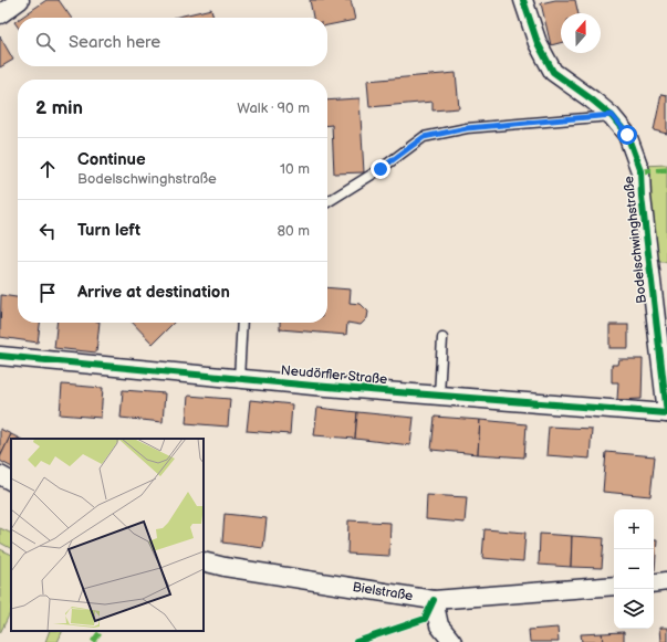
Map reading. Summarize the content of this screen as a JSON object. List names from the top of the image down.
{
  "streets": {
    "street": ["Bodelschwinghstraße", "Neudörfler Straße", "Bielstraße"]
  },
  "crossings": [
    ["Bodelschwinghstraße", "Neudörfler Straße"]
  ],
  "north": "top",
  "page": {
    "search": "Search here",
    "heading": ["2 min", "Walk · 90 m"],
    "list": [
      ["Continue", "Bodelschwinghstraße", "10 m"],
      ["Turn left", "80 m"],
      "Arrive at destination"
    ],
    "map_buttons": ["+", "−"]
  }
}
